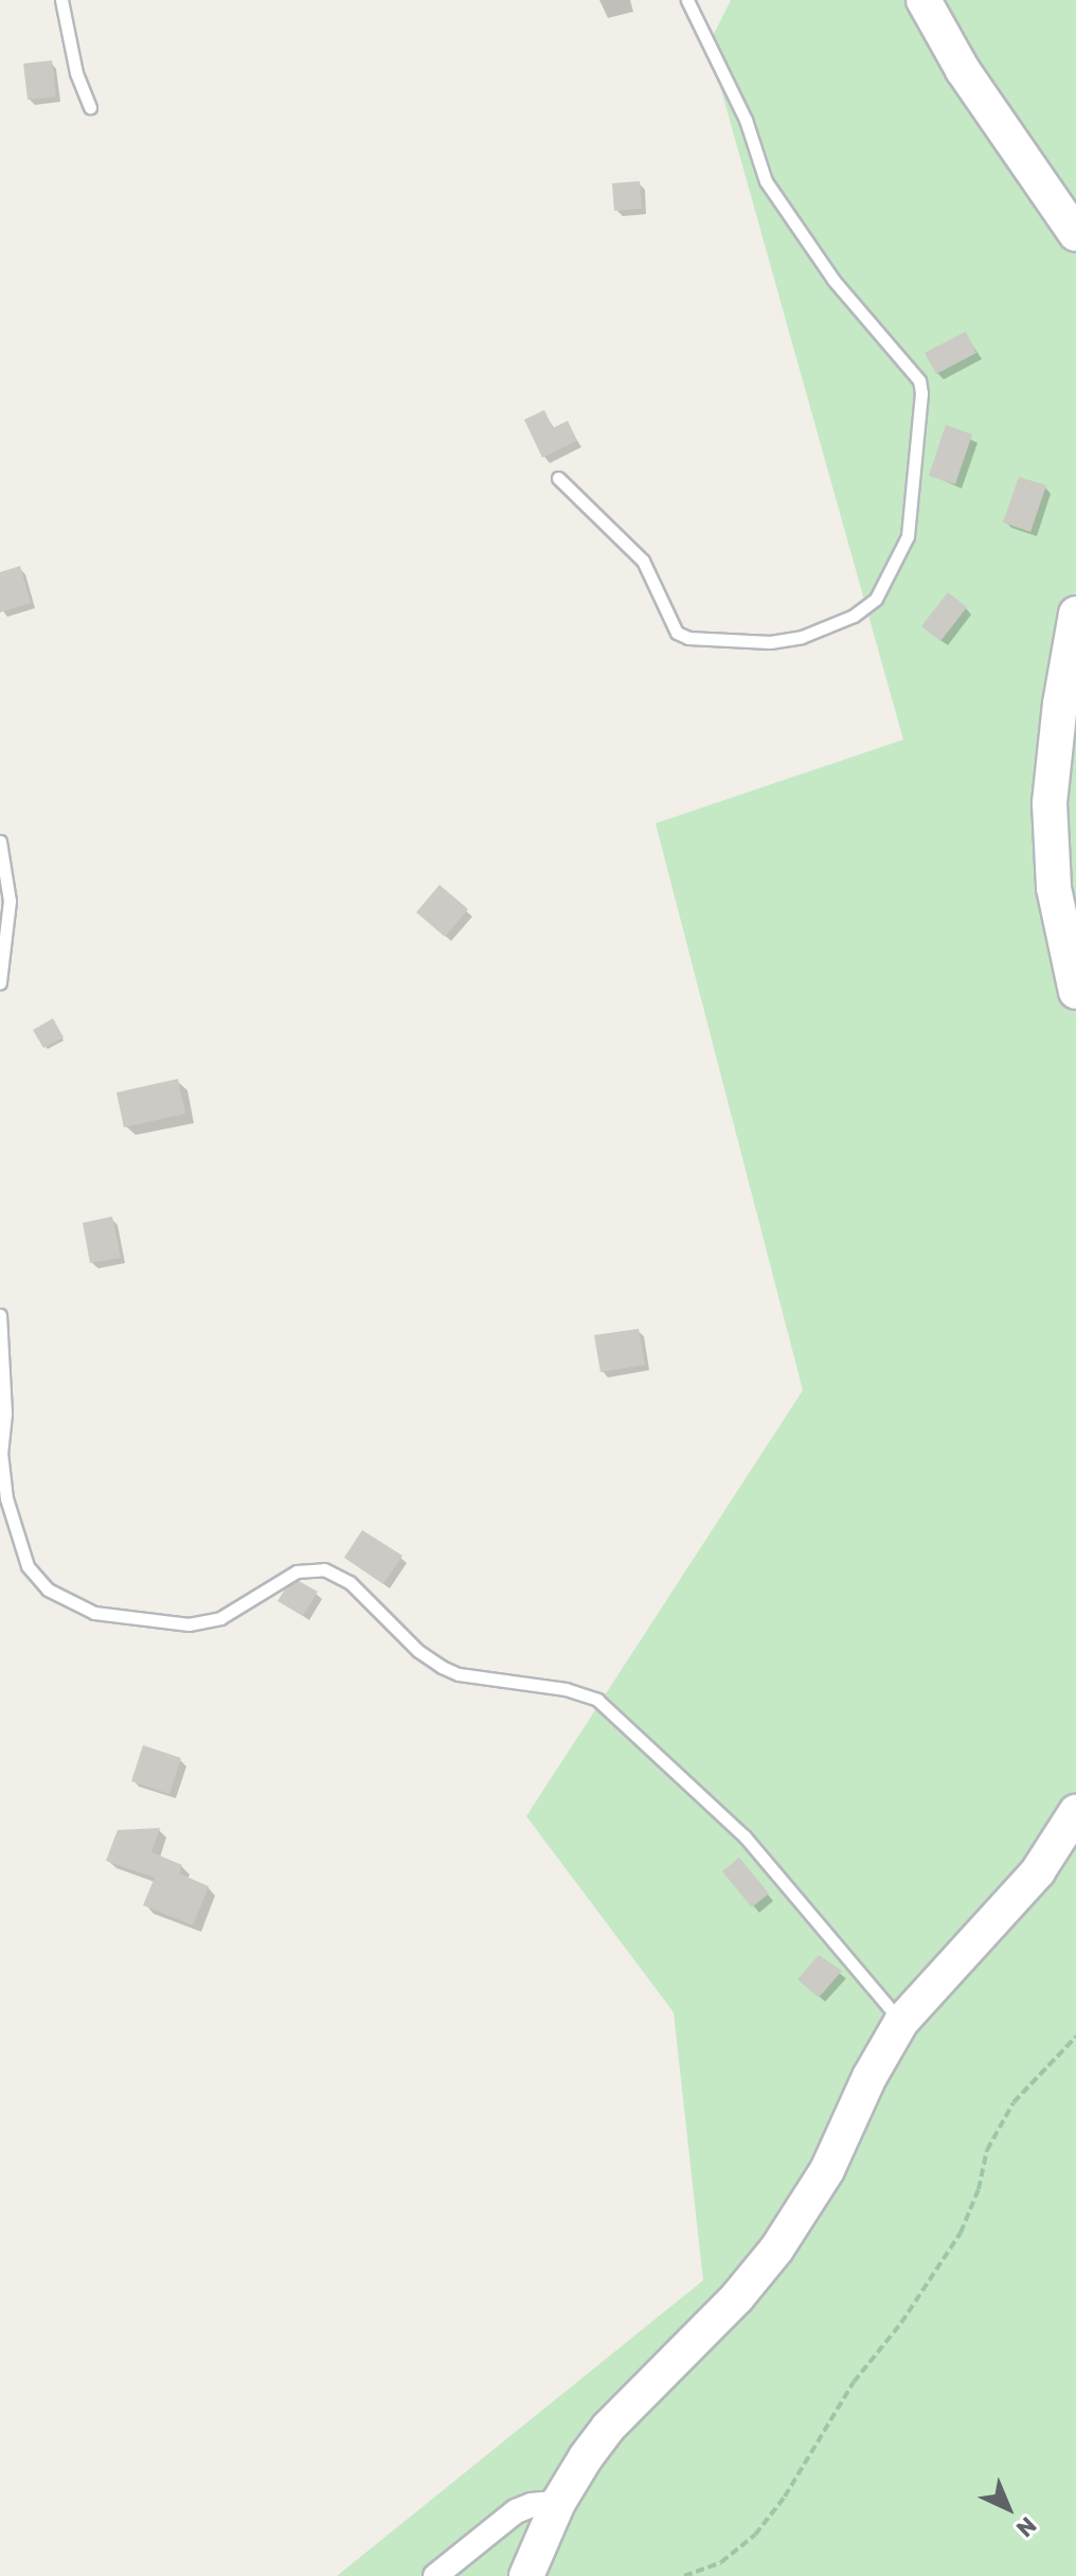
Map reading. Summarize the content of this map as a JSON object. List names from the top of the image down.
{
  "north": "bottom right"
}
